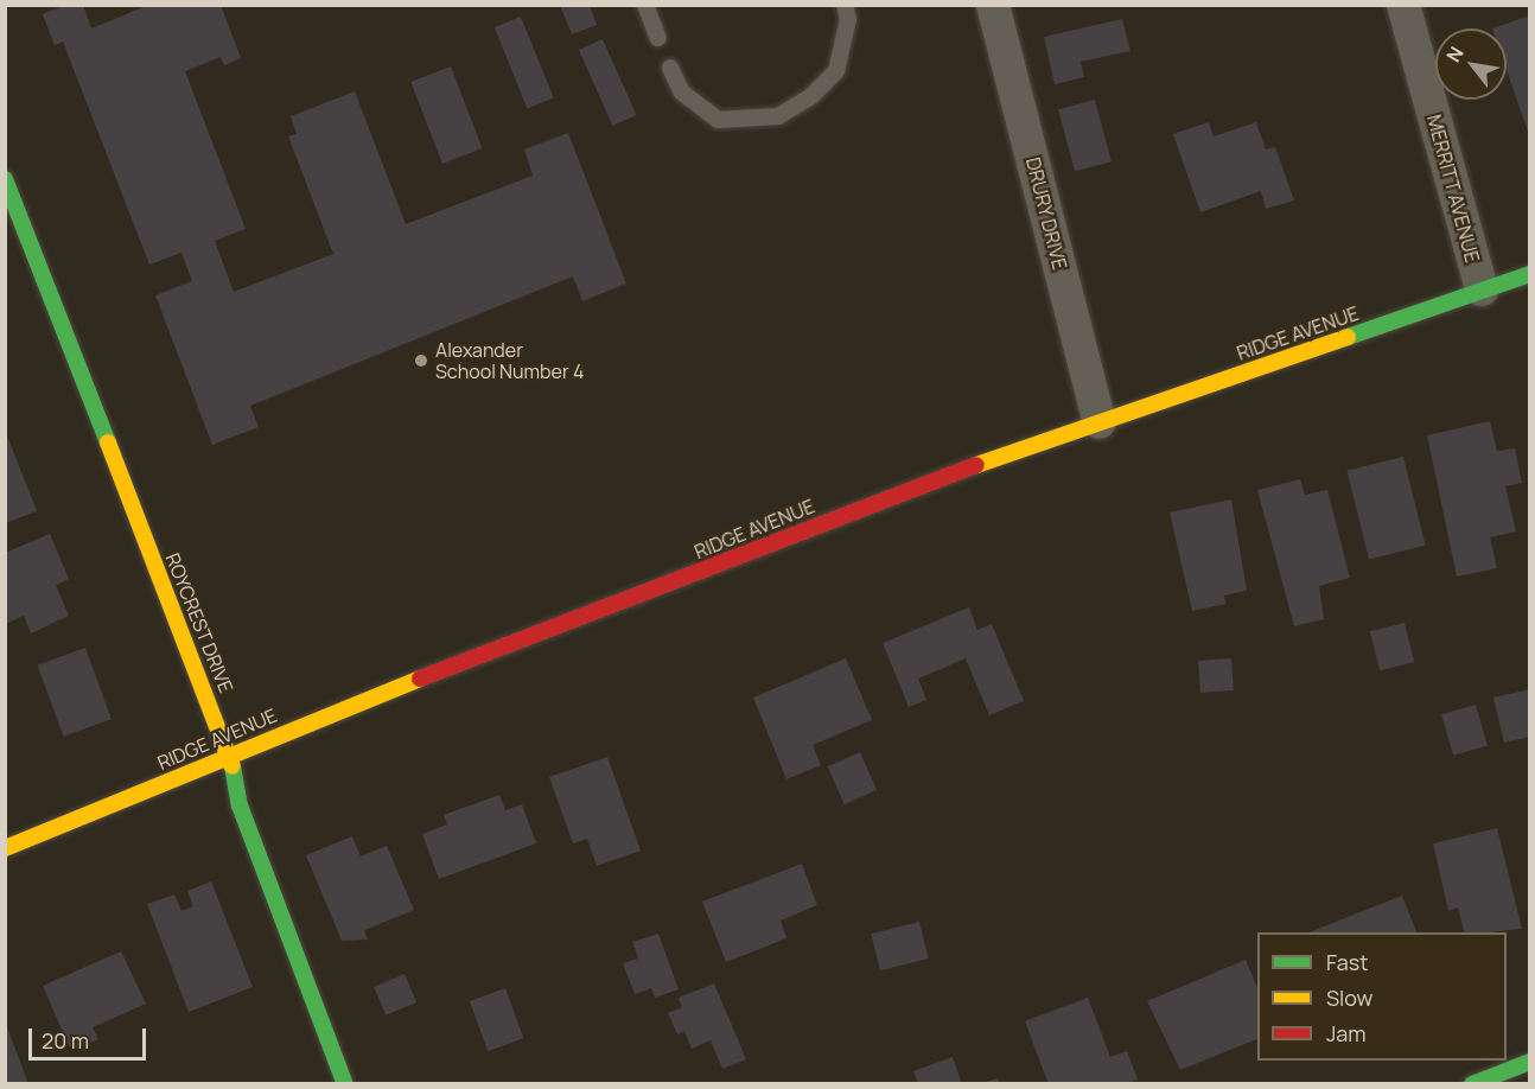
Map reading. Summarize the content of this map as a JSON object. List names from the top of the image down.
{
  "streets": {
    "street": [
      "MERRITT AVENUE",
      "DRURY DRIVE",
      "RIDGE AVENUE",
      "ROYCREST DRIVE"
    ]
  },
  "crossings": [
    ["MERRITT AVENUE", "RIDGE AVENUE"],
    ["DRURY DRIVE", "RIDGE AVENUE"],
    ["RIDGE AVENUE", "ROYCREST DRIVE"]
  ],
  "places": ["Alexander School Number 4"],
  "legend": ["Fast", "Slow", "Jam"],
  "scale_bar": "20 m",
  "north": "top left"
}
